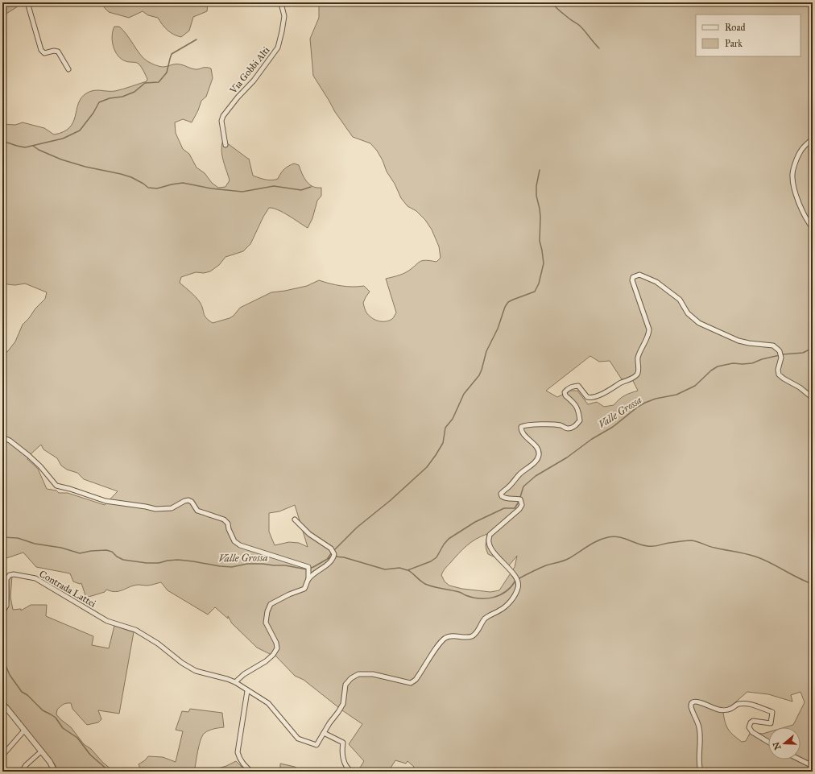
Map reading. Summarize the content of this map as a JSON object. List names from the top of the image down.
{
  "streets": {
    "street": ["Via Gobbi Alti", "Contrada Lattei"]
  },
  "water": ["Valle Grossa"],
  "legend": ["Road", "Park"],
  "north": "left"
}
